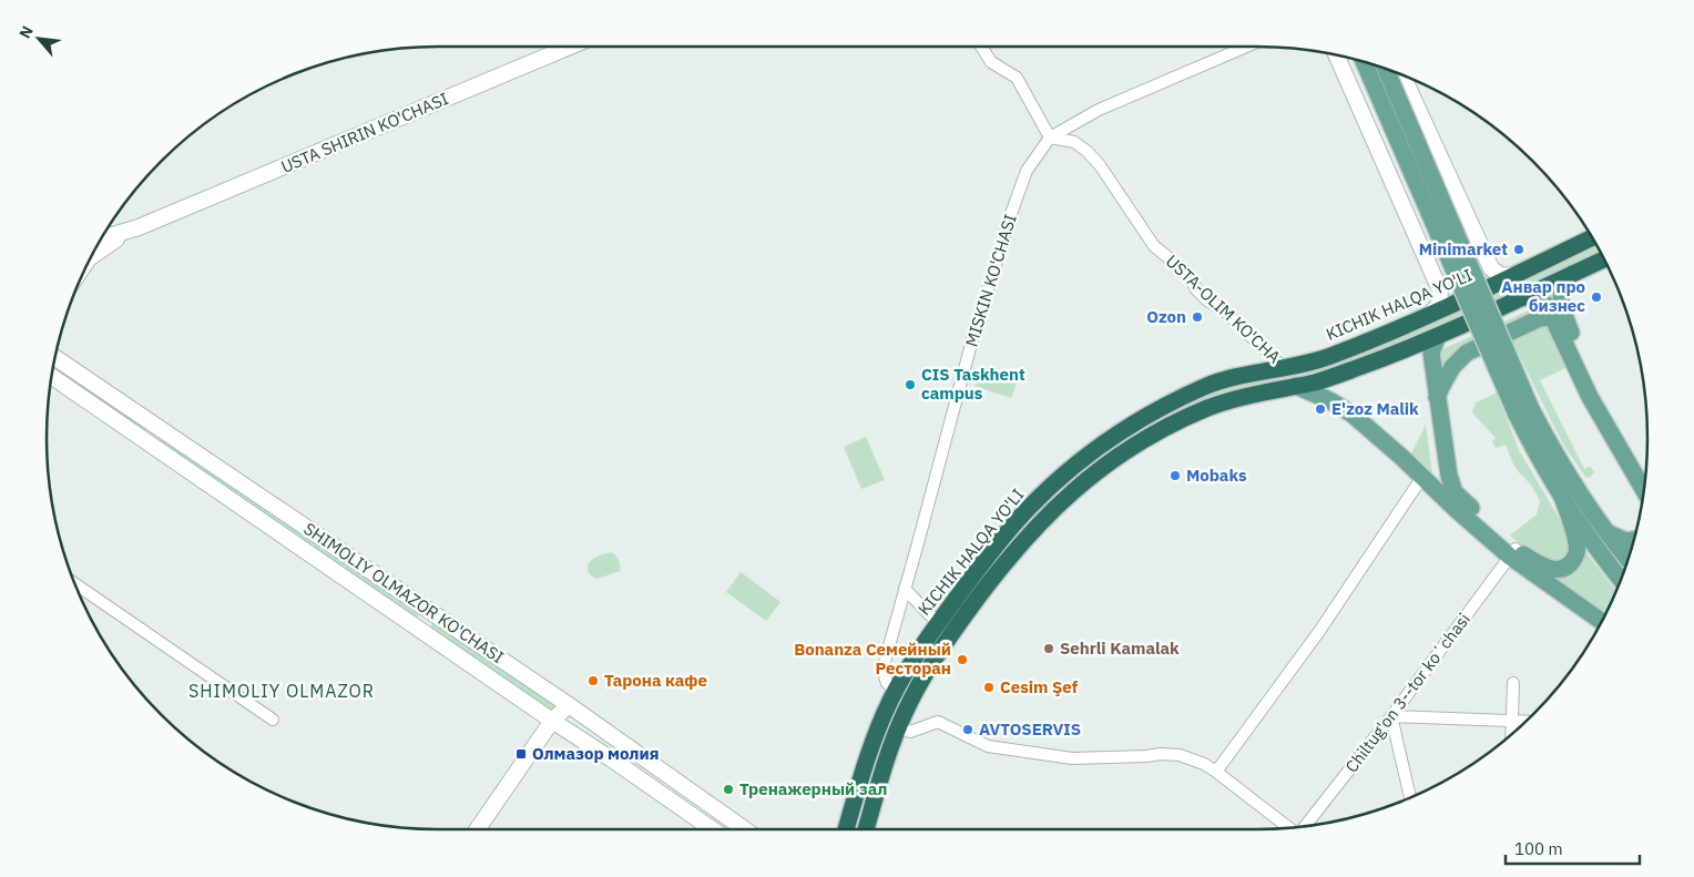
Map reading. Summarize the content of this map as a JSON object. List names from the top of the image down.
{
  "streets": {
    "highway": ["KICHIK HALQA YO'LI"],
    "main road": ["USTA SHIRIN KO'CHASI", "SHIMOLIY OLMAZOR KO'CHASI"],
    "street": ["MISKIN KO'CHASI", "USTA-OLIM KO'CHA", "Chiltug'on 3--tor koʻchasi"]
  },
  "crossings": [
    ["MISKIN KO'CHASI", "KICHIK HALQA YO'LI"],
    ["MISKIN KO'CHASI", "USTA-OLIM KO'CHA"],
    ["KICHIK HALQA YO'LI", "USTA-OLIM KO'CHA"]
  ],
  "districts": ["SHIMOLIY OLMAZOR"],
  "places": {
    "other": [
      "Minimarket",
      "Анвар про бизнес",
      "Ozon",
      "CIS Taskhent campus",
      "E'zoz Malik",
      "Mobaks",
      "Sehrli Kamalak",
      "Bonanza Семейный Ресторан",
      "Тарона кафе",
      "Cesim Şef",
      "AVTOSERVIS",
      "Тренажерный зал"
    ],
    "transit": ["Олмазор молия"]
  },
  "scale_bar": "100 m",
  "north": "top left"
}
